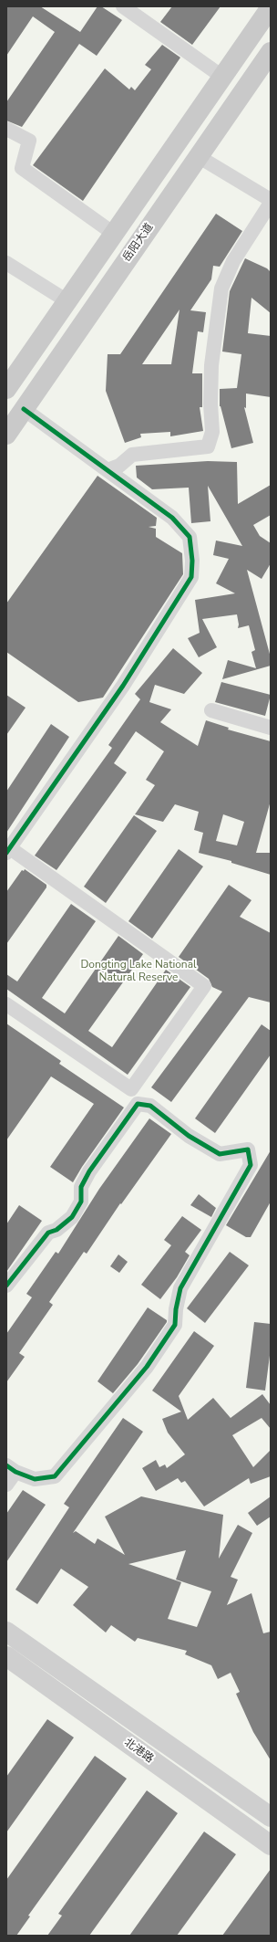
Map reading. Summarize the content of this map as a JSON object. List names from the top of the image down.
{
  "streets": {
    "main road": ["岳阳大道", "北港路"]
  },
  "parks": ["Dongting Lake National Natural Reserve"]
}
